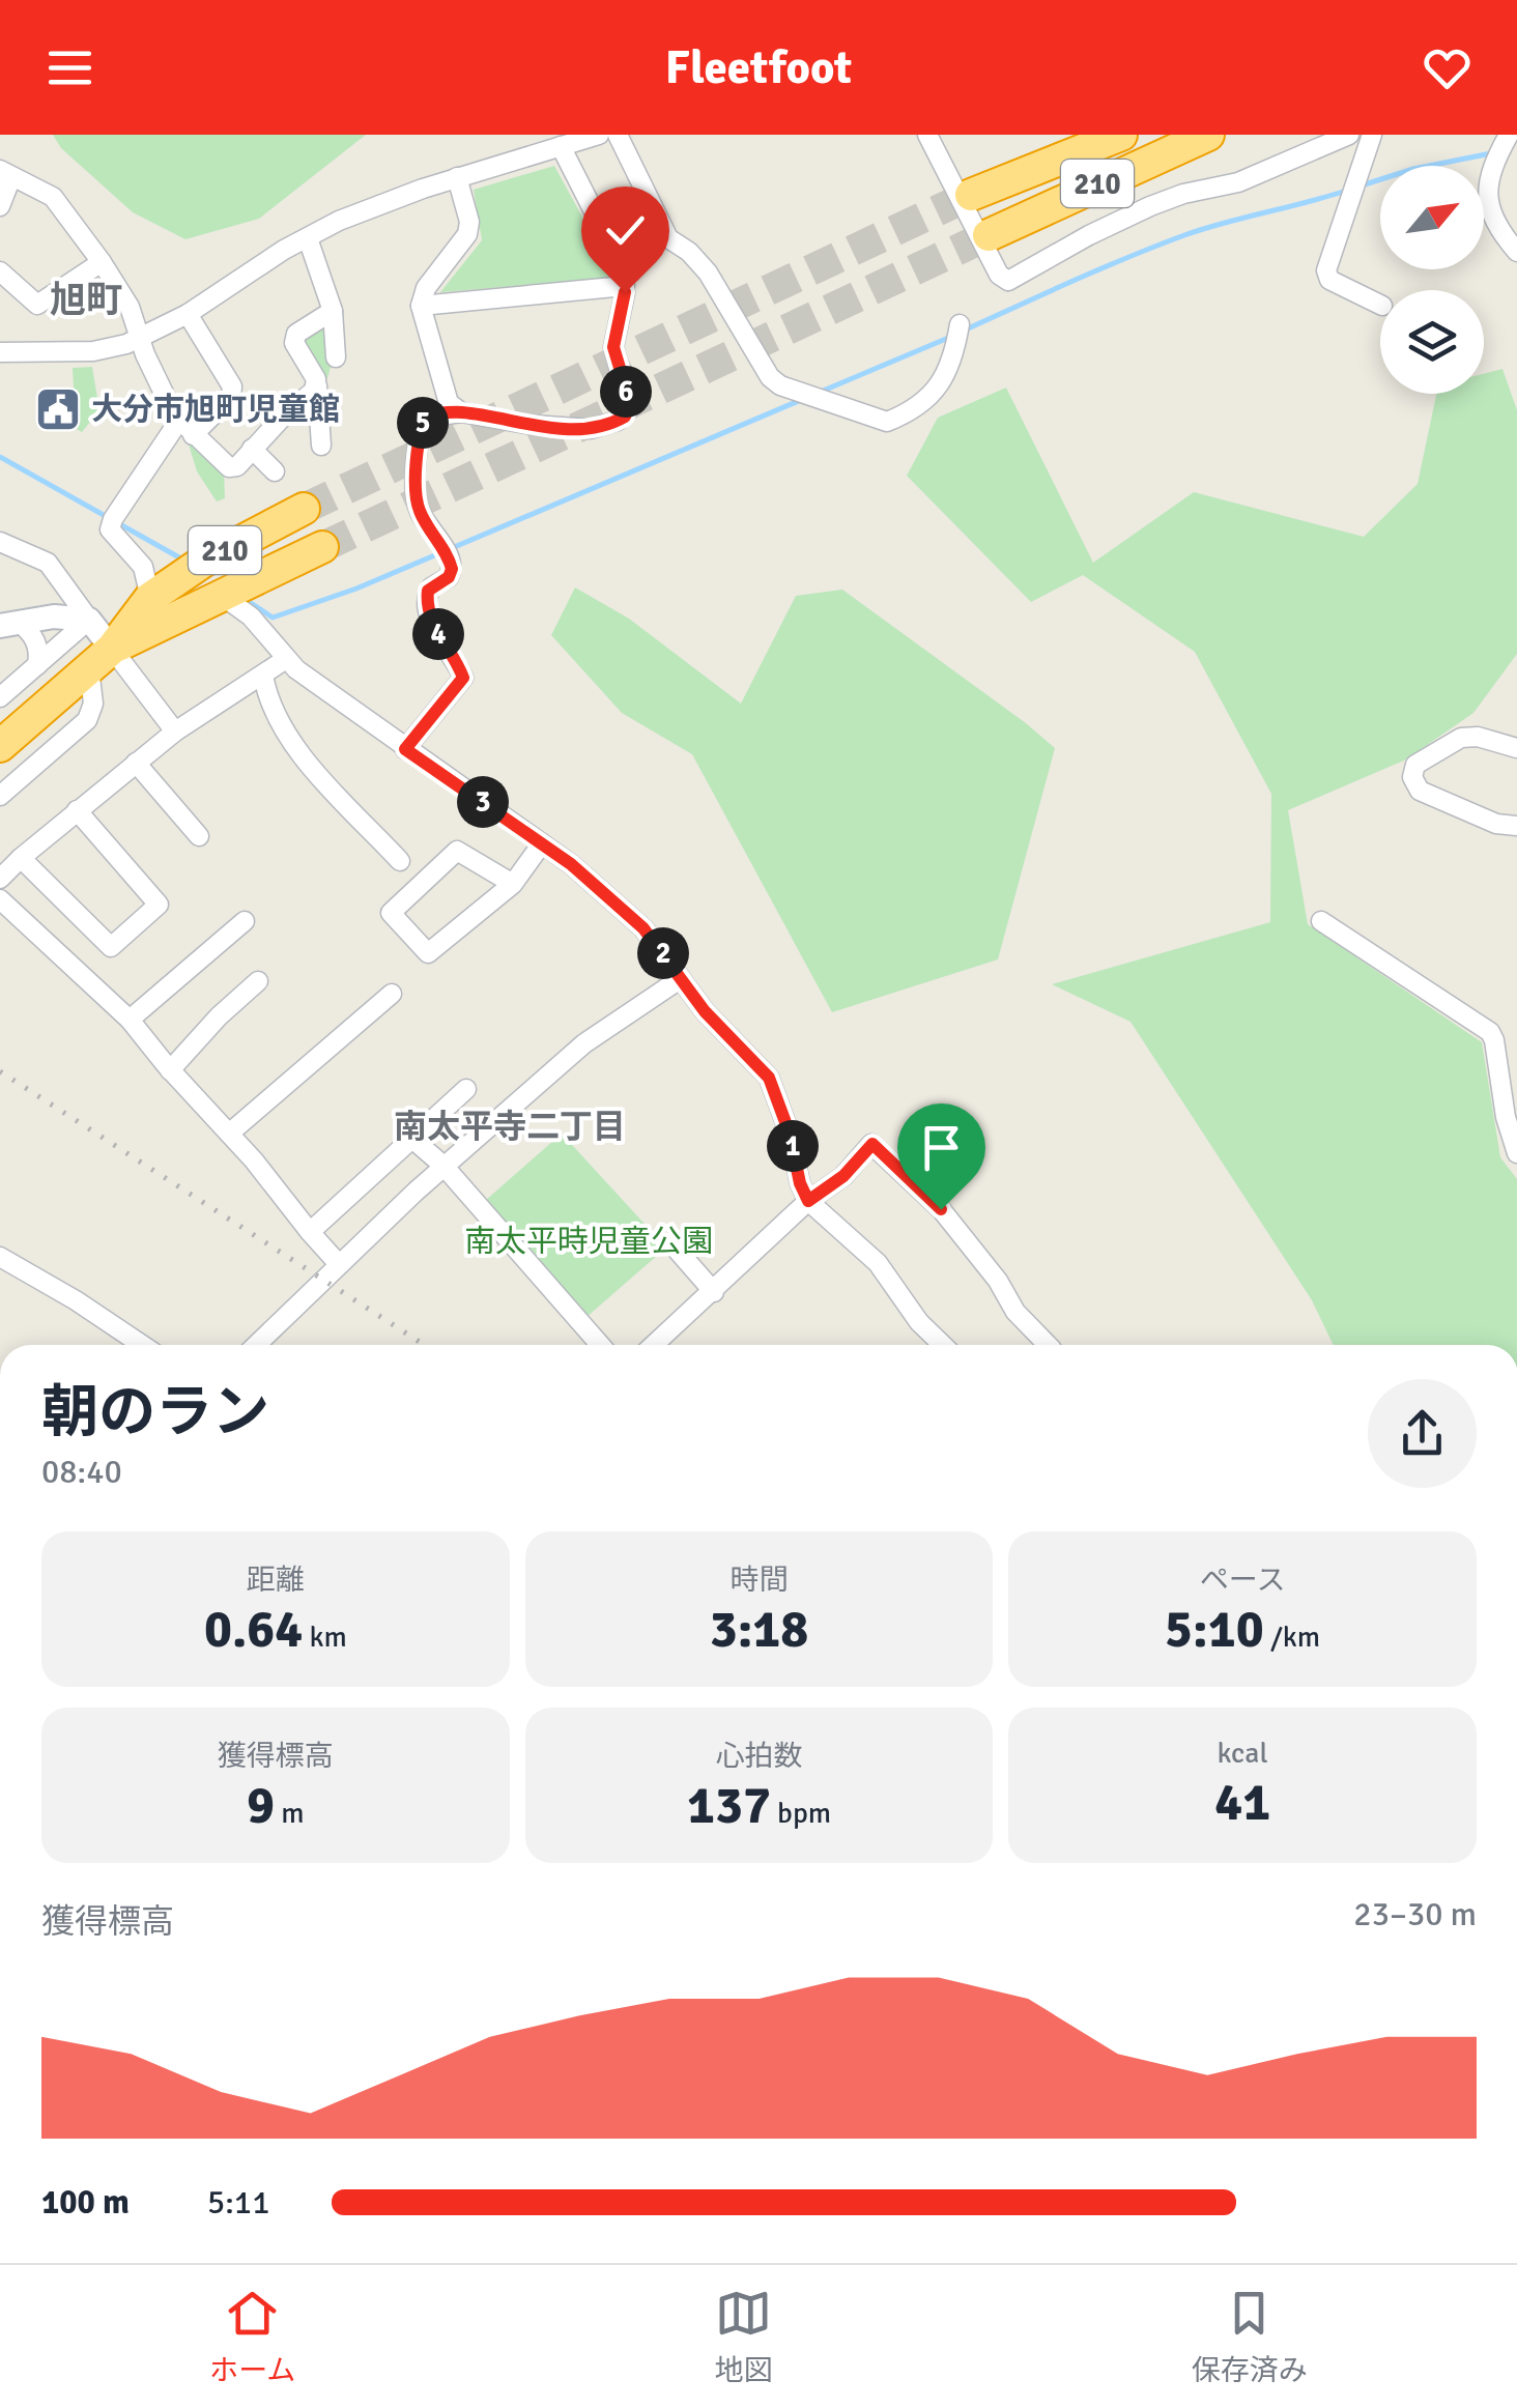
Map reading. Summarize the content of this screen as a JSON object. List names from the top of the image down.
{
  "streets": {
    "highway": ["210"]
  },
  "districts": ["旭町", "南太平寺二丁目"],
  "parks": ["南太平時児童公園"],
  "places": {
    "public building": ["大分市旭町児童館"]
  },
  "north": "top right",
  "page": {
    "header": "Fleetfoot",
    "pins": [
      "6",
      "5",
      "4",
      "3",
      "2",
      "1"
    ],
    "heading": ["朝のラン", "08:40"],
    "stats": [
      ["距離", "0.64 km"],
      ["時間", "3:18"],
      ["ペース", "5:10 /km"],
      ["獲得標高", "9 m"],
      ["心拍数", "137 bpm"],
      ["kcal", "41"]
    ],
    "chart": ["獲得標高", "23–30 m"],
    "list": [
      {
        "name": "100 m",
        "note": "5:11"
      }
    ],
    "tabs": ["ホーム", "地図", "保存済み"]
  }
}
